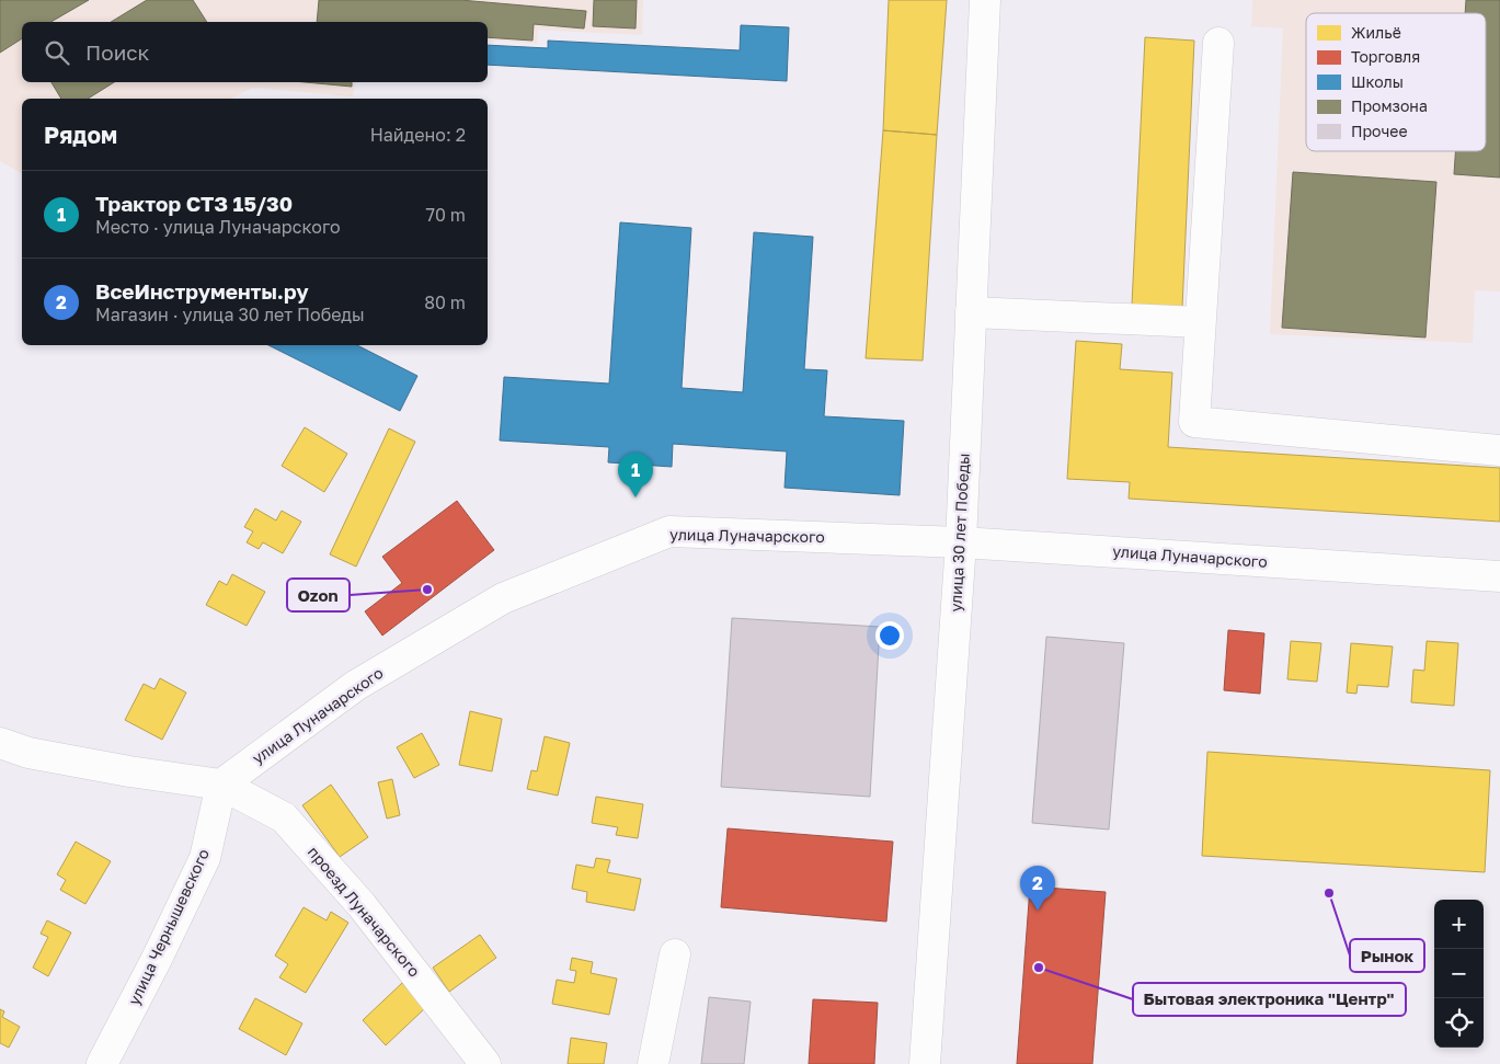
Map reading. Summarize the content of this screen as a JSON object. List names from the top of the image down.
{
  "streets": {
    "street": [
      "улица 30 лет Победы",
      "улица Луначарского",
      "проезд Луначарского",
      "улица Чернышевского"
    ]
  },
  "crossings": [
    ["улица 30 лет Победы", "улица Луначарского"],
    ["улица Луначарского", "проезд Луначарского"],
    ["улица Луначарского", "улица Чернышевского"],
    ["проезд Луначарского", "улица Чернышевского"]
  ],
  "places": ["Ozon", "Рынок", "Бытовая электроника \"Центр\""],
  "legend": [
    "Жильё",
    "Торговля",
    "Школы",
    "Промзона",
    "Прочее"
  ],
  "page": {
    "search": "Поиск",
    "heading": ["Рядом", "Найдено: 2"],
    "list": [
      {
        "mark": "1",
        "name": "Трактор СТЗ 15/30",
        "note": "Место · улица Луначарского",
        "value": "70 m"
      },
      {
        "mark": "2",
        "name": "ВсеИнструменты.ру",
        "note": "Магазин · улица 30 лет Победы",
        "value": "80 m"
      }
    ],
    "pins": ["1", "2"],
    "map_buttons": ["+", "−"]
  }
}
